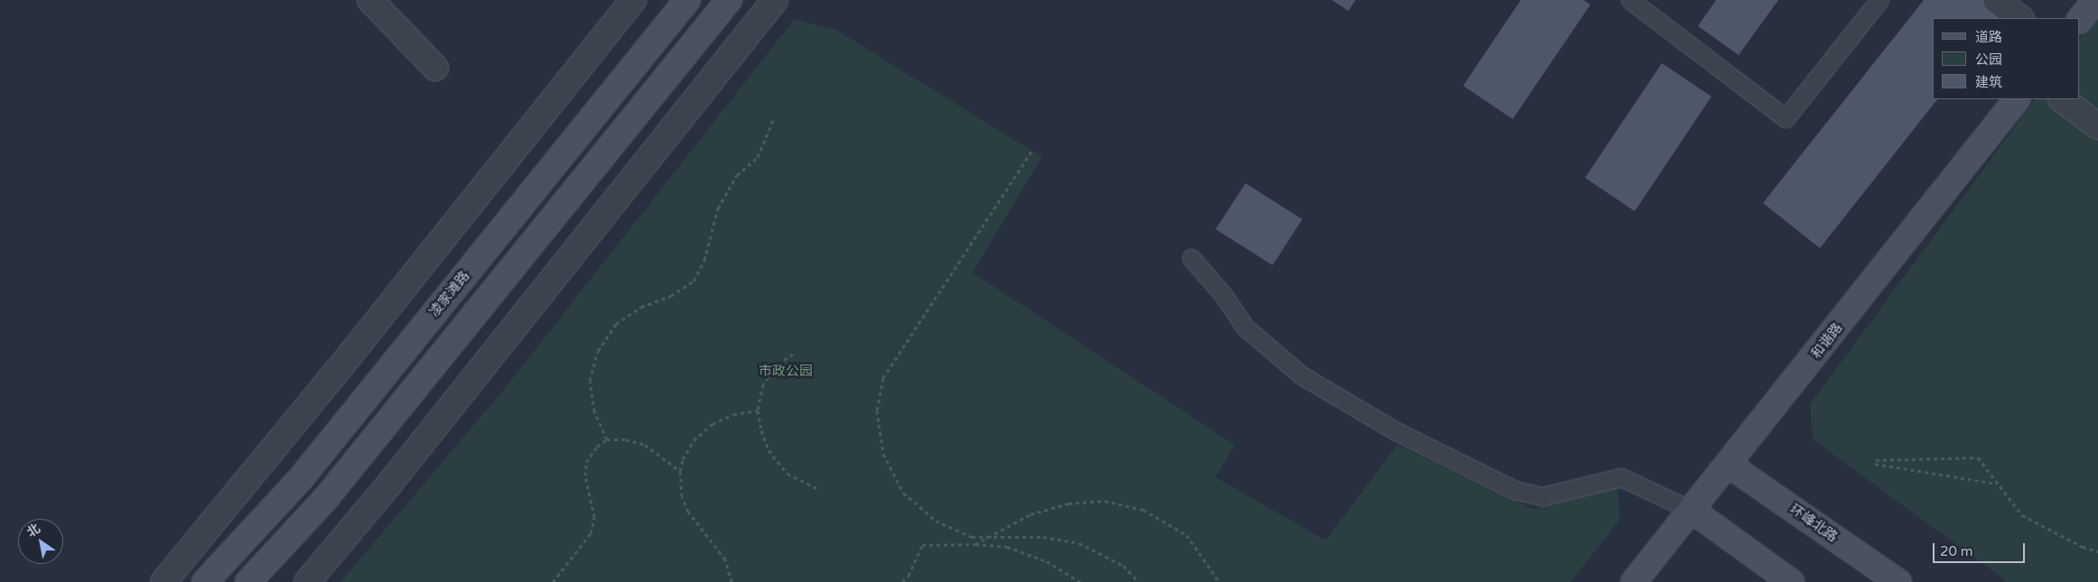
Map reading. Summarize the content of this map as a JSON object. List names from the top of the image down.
{
  "streets": {
    "main road": ["凌家滩路", "和谐路", "环峰北路"]
  },
  "crossings": [
    ["和谐路", "环峰北路"]
  ],
  "parks": ["市政公园"],
  "legend": ["道路", "公园", "建筑"],
  "scale_bar": "20 m",
  "north": "top left"
}
